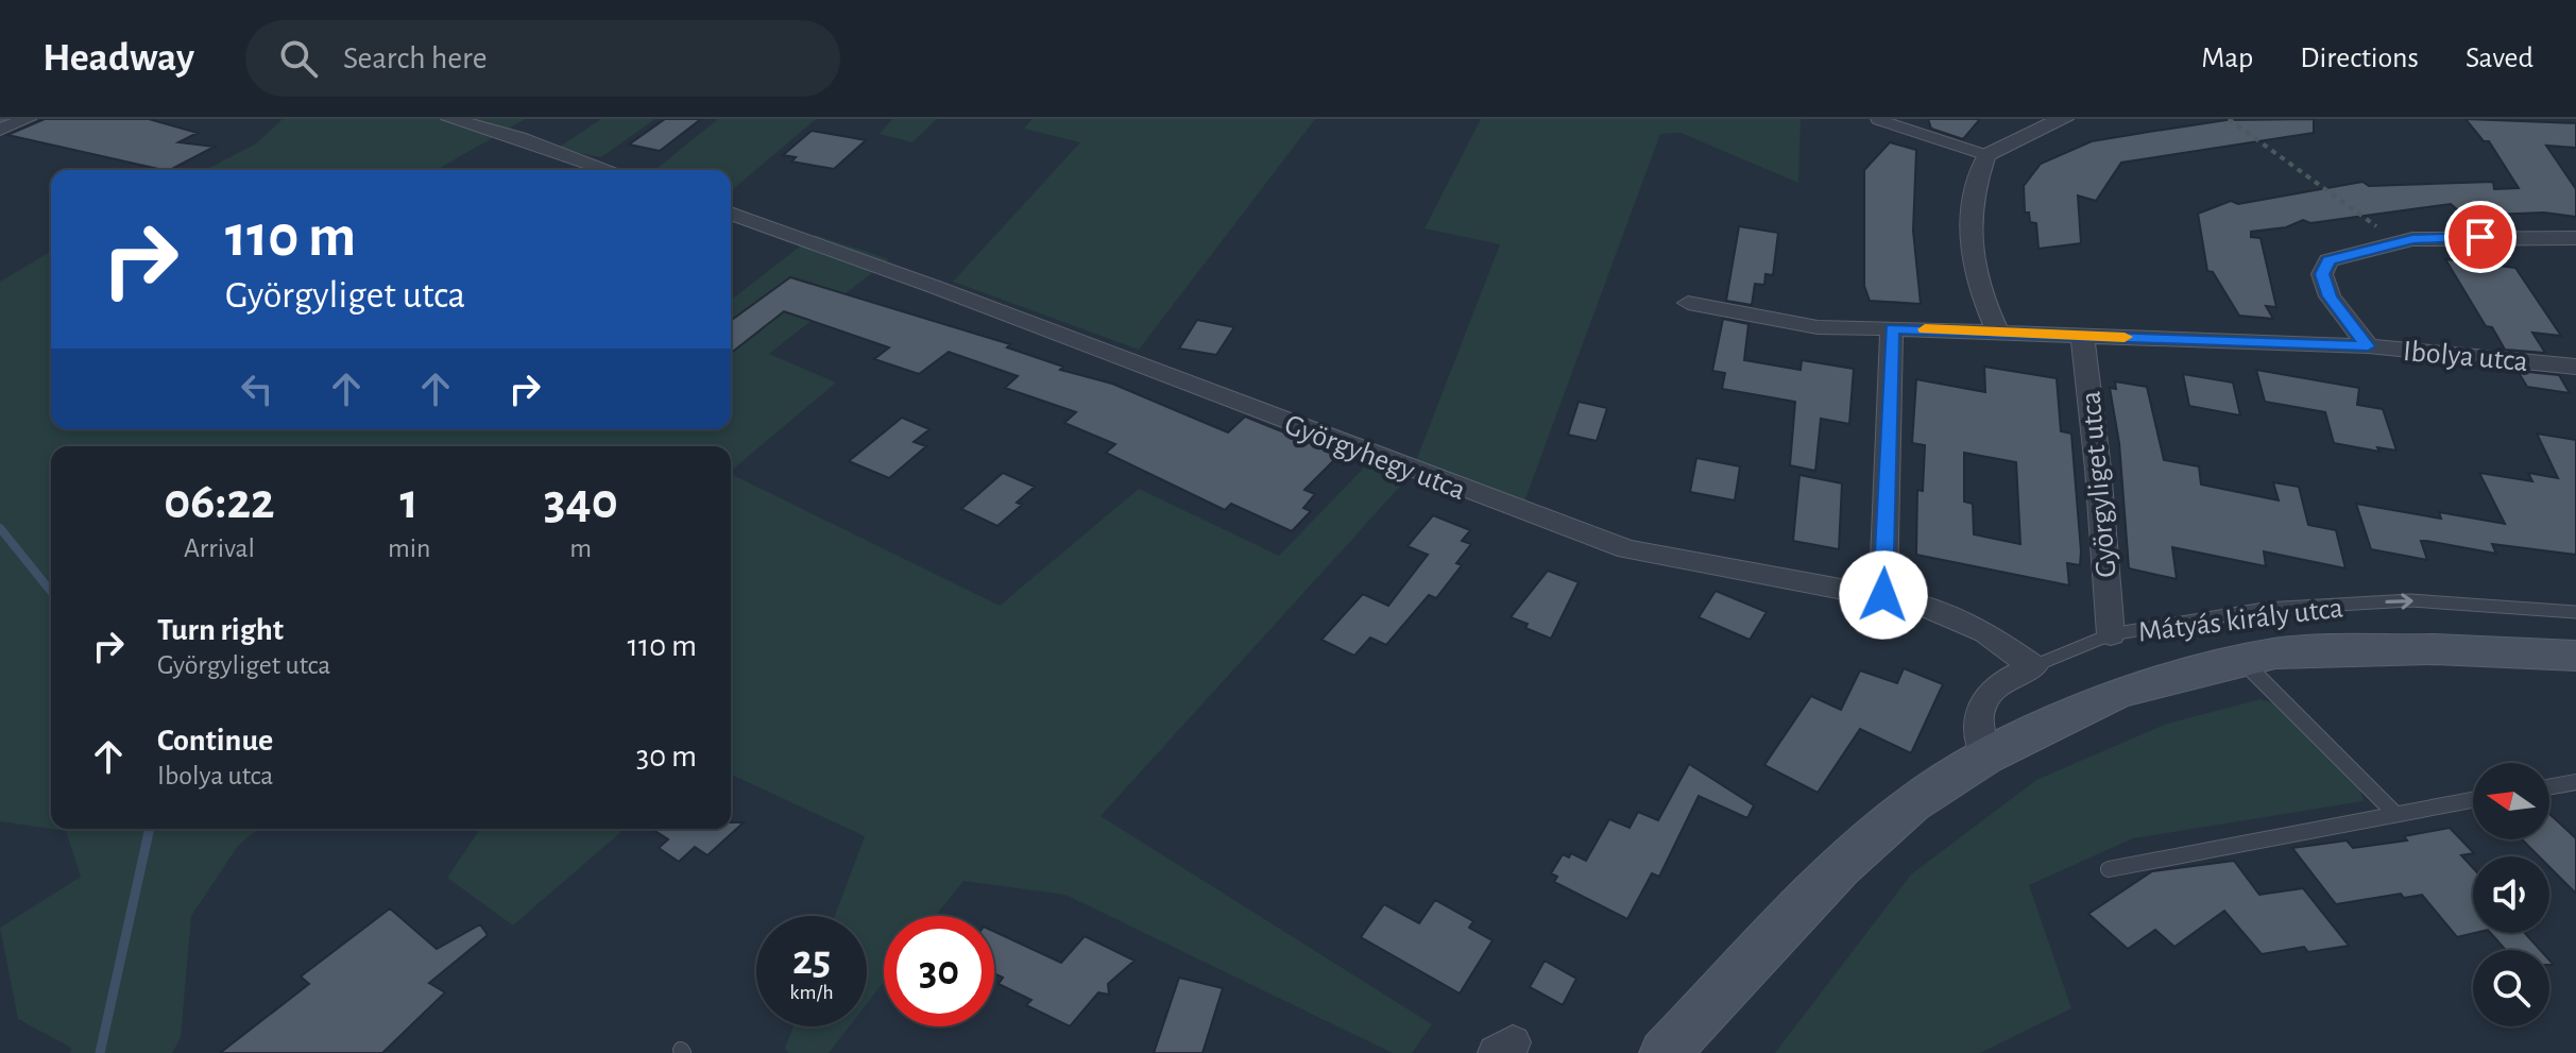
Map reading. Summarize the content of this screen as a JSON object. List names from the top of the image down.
{
  "streets": {
    "main road": ["Mátyás király utca"],
    "street": ["Ibolya utca", "Györgyhegy utca", "Györgyliget utca"]
  },
  "crossings": [
    ["Ibolya utca", "Györgyliget utca"],
    ["Györgyhegy utca", "Mátyás király utca"],
    ["Györgyliget utca", "Mátyás király utca"]
  ],
  "north": "left",
  "page": {
    "header": "Headway",
    "search": "Search here",
    "nav": ["Map", "Directions", "Saved"],
    "turn": ["110 m", "Györgyliget utca"],
    "eta": [
      "06:22",
      "Arrival",
      "1",
      "min",
      "340",
      "m"
    ],
    "list": [
      {
        "name": "Turn right",
        "note": "Györgyliget utca",
        "value": "110 m"
      },
      {
        "name": "Continue",
        "note": "Ibolya utca",
        "value": "30 m"
      }
    ],
    "speed": "25 km/h",
    "limit": "30"
  }
}
